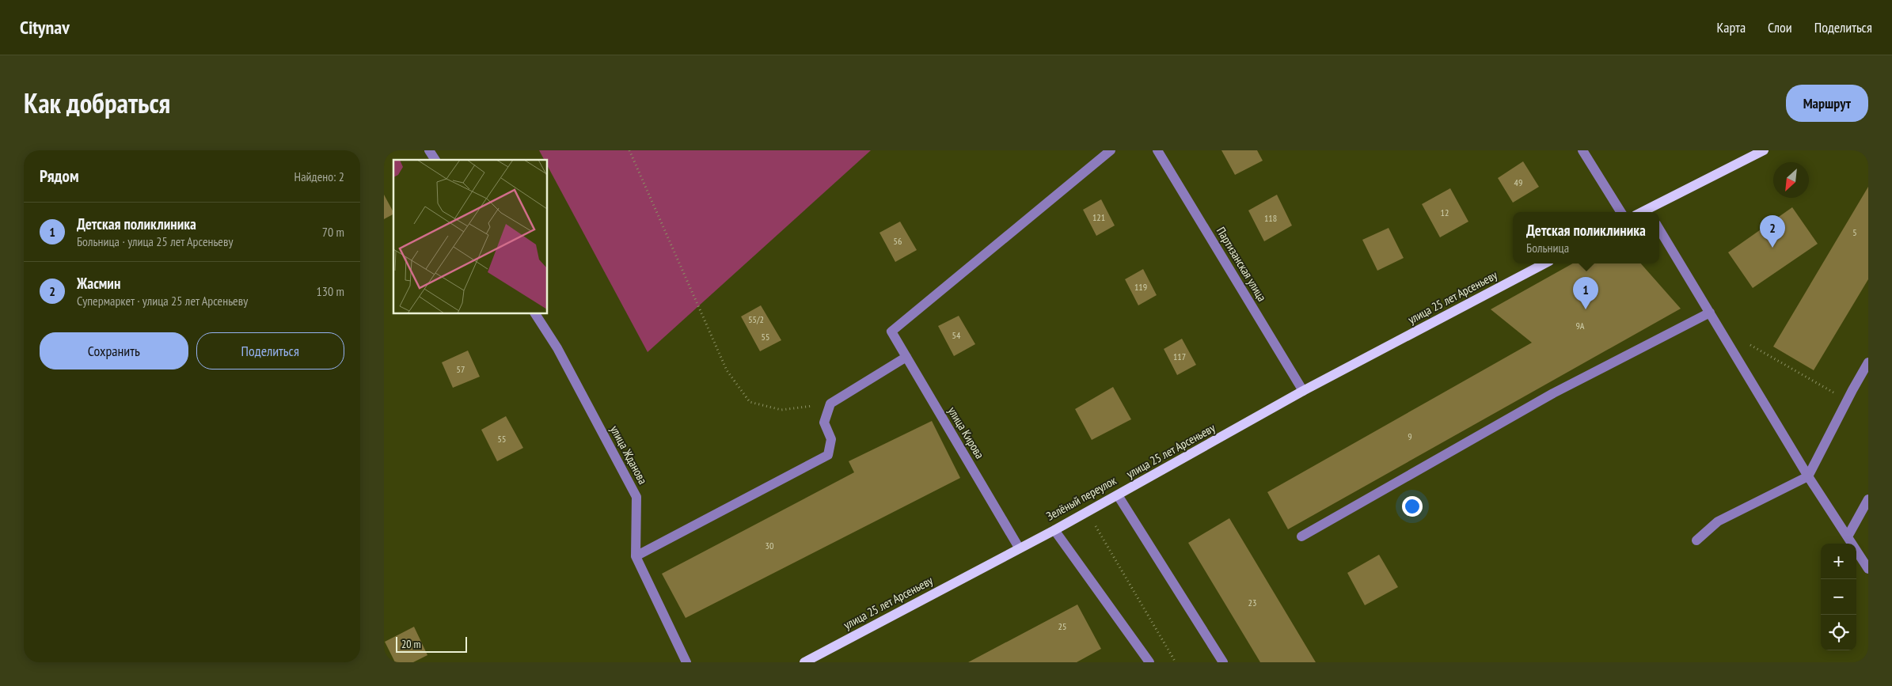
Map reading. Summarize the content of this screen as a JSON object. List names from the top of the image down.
{
  "streets": {
    "main road": ["улица 25 лет Арсеньеву", "Зелёный переулок"],
    "street": ["Партизанская улица", "улица Кирова", "улица Жданова"]
  },
  "crossings": [
    ["Партизанская улица", "улица 25 лет Арсеньеву"],
    ["Партизанская улица", "Зелёный переулок"],
    ["улица 25 лет Арсеньеву", "улица Кирова"],
    ["улица 25 лет Арсеньеву", "Зелёный переулок"],
    ["улица Кирова", "Зелёный переулок"]
  ],
  "house_numbers": [
    "49",
    "12",
    "121",
    "118",
    "5",
    "56",
    "119",
    "55/2",
    "9А",
    "54",
    "55",
    "117",
    "57",
    "9",
    "55",
    "30",
    "23",
    "25"
  ],
  "scale_bar": "20 m",
  "north": "bottom left",
  "page": {
    "header": "Citynav",
    "nav": ["Карта", "Слои", "Поделиться"],
    "title": "Как добраться",
    "buttons": [
      "Маршрут",
      ["Сохранить", "Поделиться"]
    ],
    "heading": ["Рядом", "Найдено: 2"],
    "list": [
      {
        "mark": "1",
        "name": "Детская поликлиника",
        "note": "Больница · улица 25 лет Арсеньеву",
        "value": "70 m"
      },
      {
        "mark": "2",
        "name": "Жасмин",
        "note": "Супермаркет · улица 25 лет Арсеньеву",
        "value": "130 m"
      }
    ],
    "popup": ["Детская поликлиника", "Больница"],
    "pins": ["2", "1"],
    "map_buttons": ["+", "−"],
    "scale": "20 m"
  }
}
